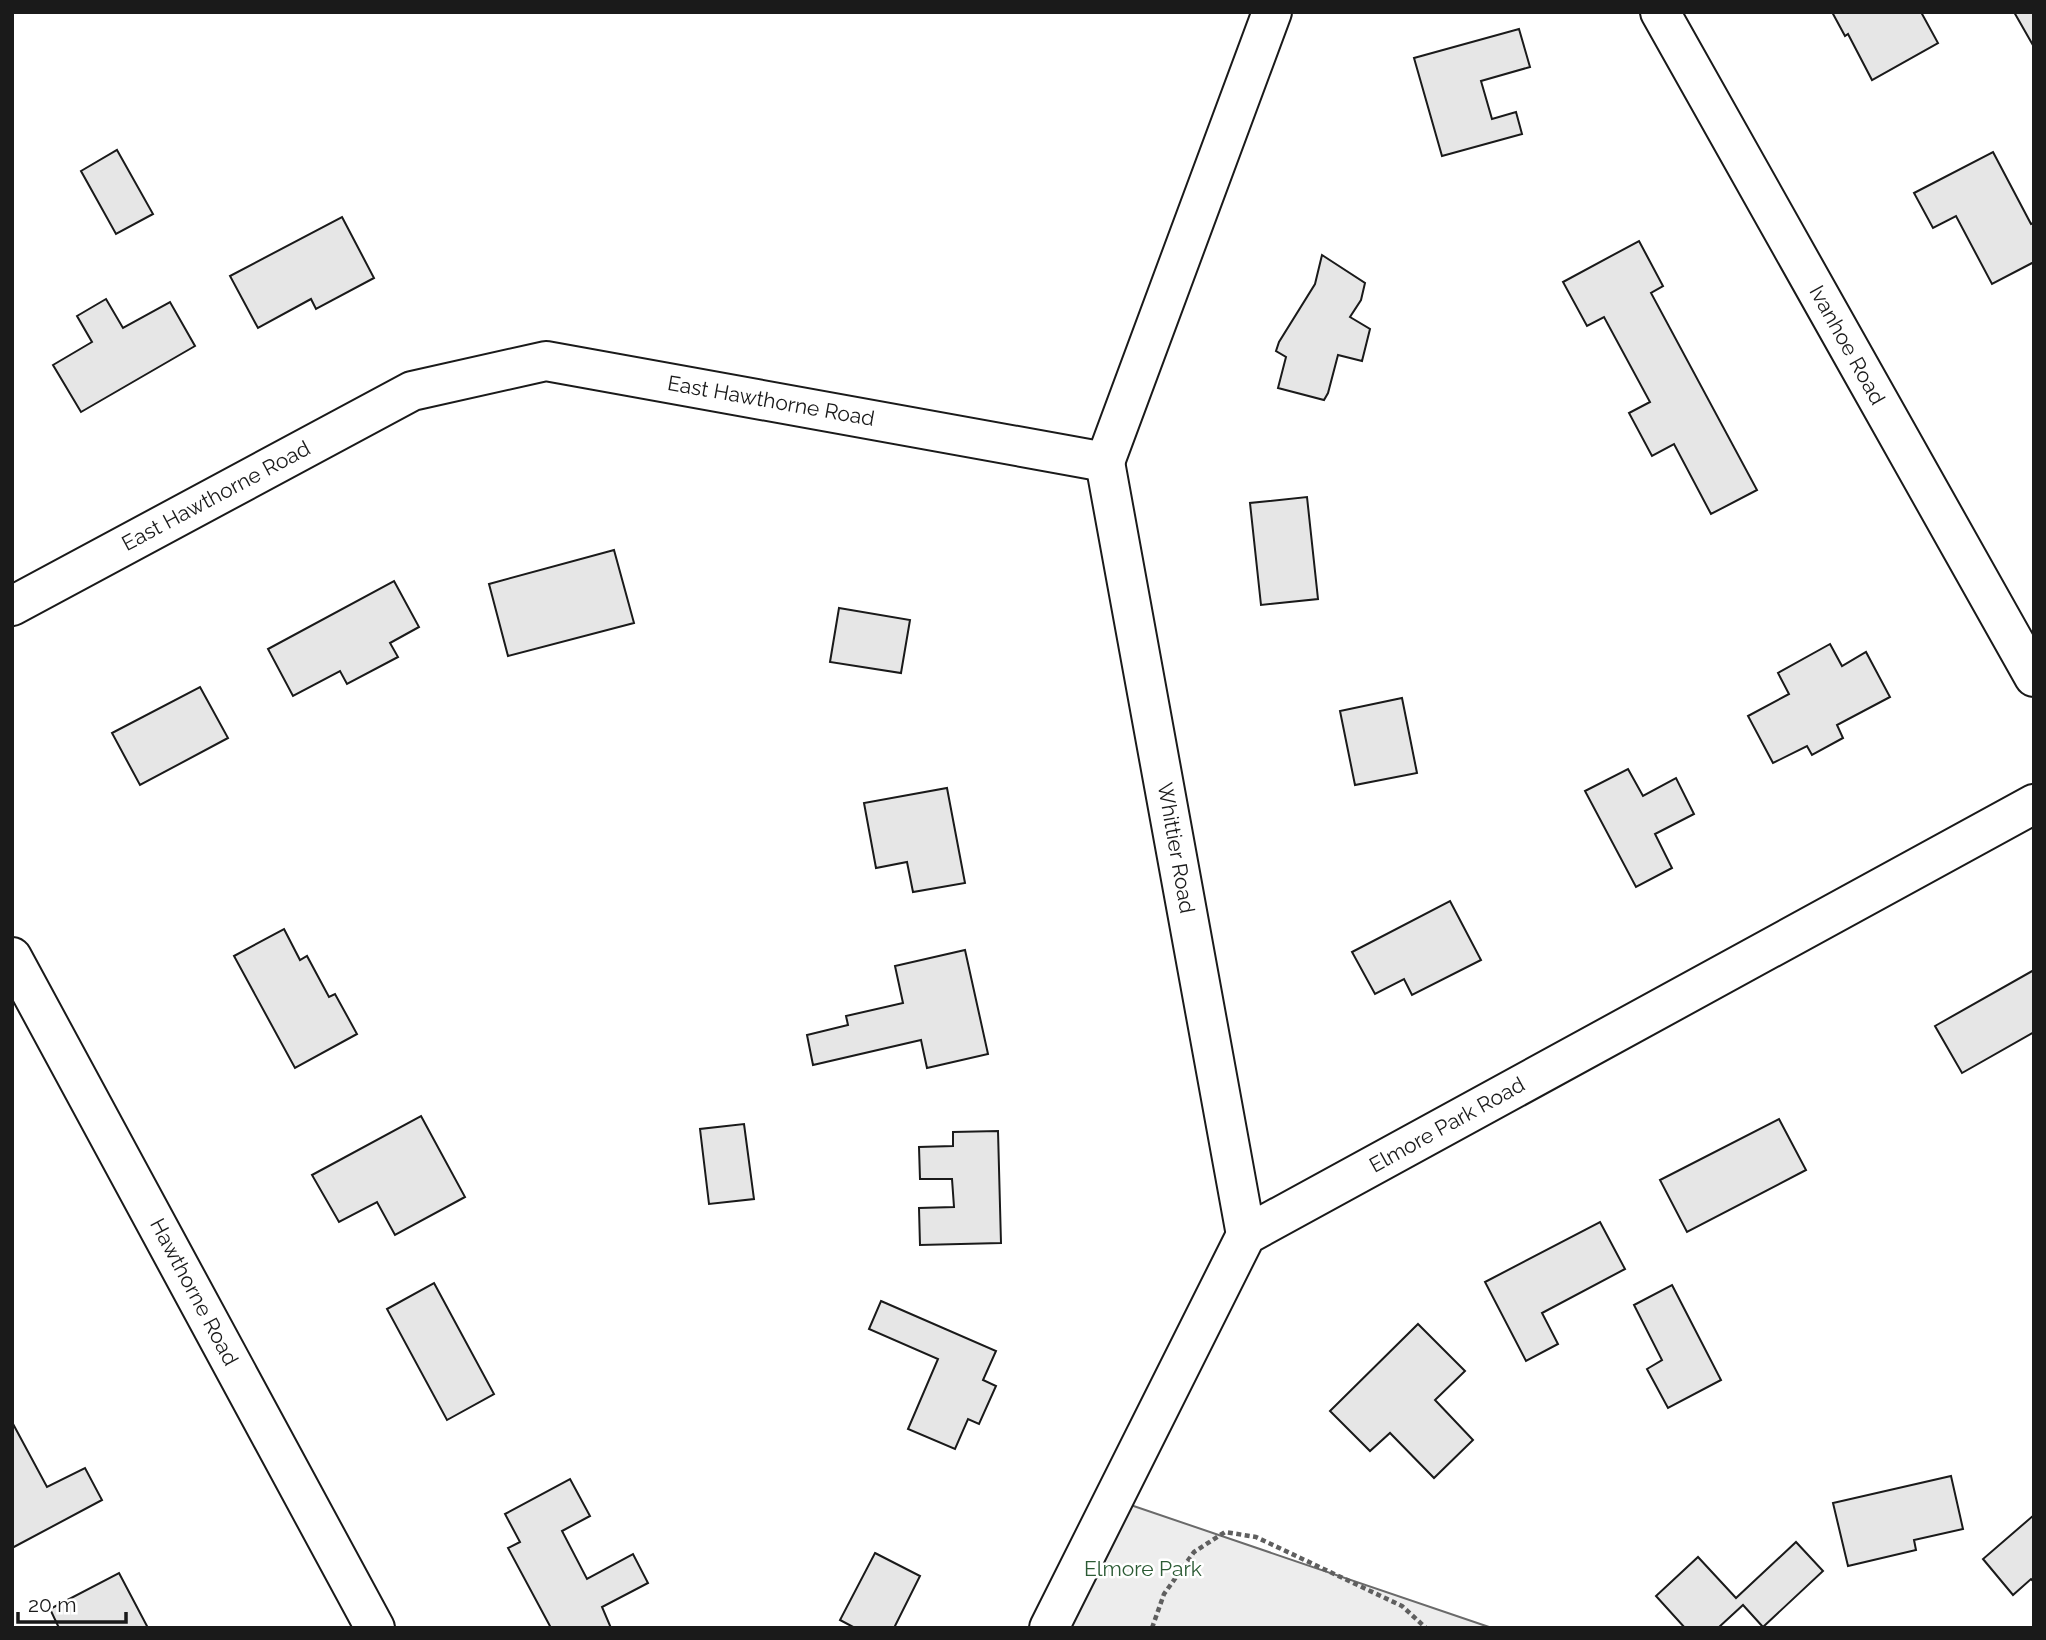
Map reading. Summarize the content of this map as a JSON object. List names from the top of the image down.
{
  "streets": {
    "street": [
      "Ivanhoe Road",
      "East Hawthorne Road",
      "Whittier Road",
      "Elmore Park Road",
      "Hawthorne Road"
    ]
  },
  "crossings": [
    ["East Hawthorne Road", "Whittier Road"],
    ["Whittier Road", "Elmore Park Road"]
  ],
  "parks": ["Elmore Park"],
  "scale_bar": "20 m"
}
